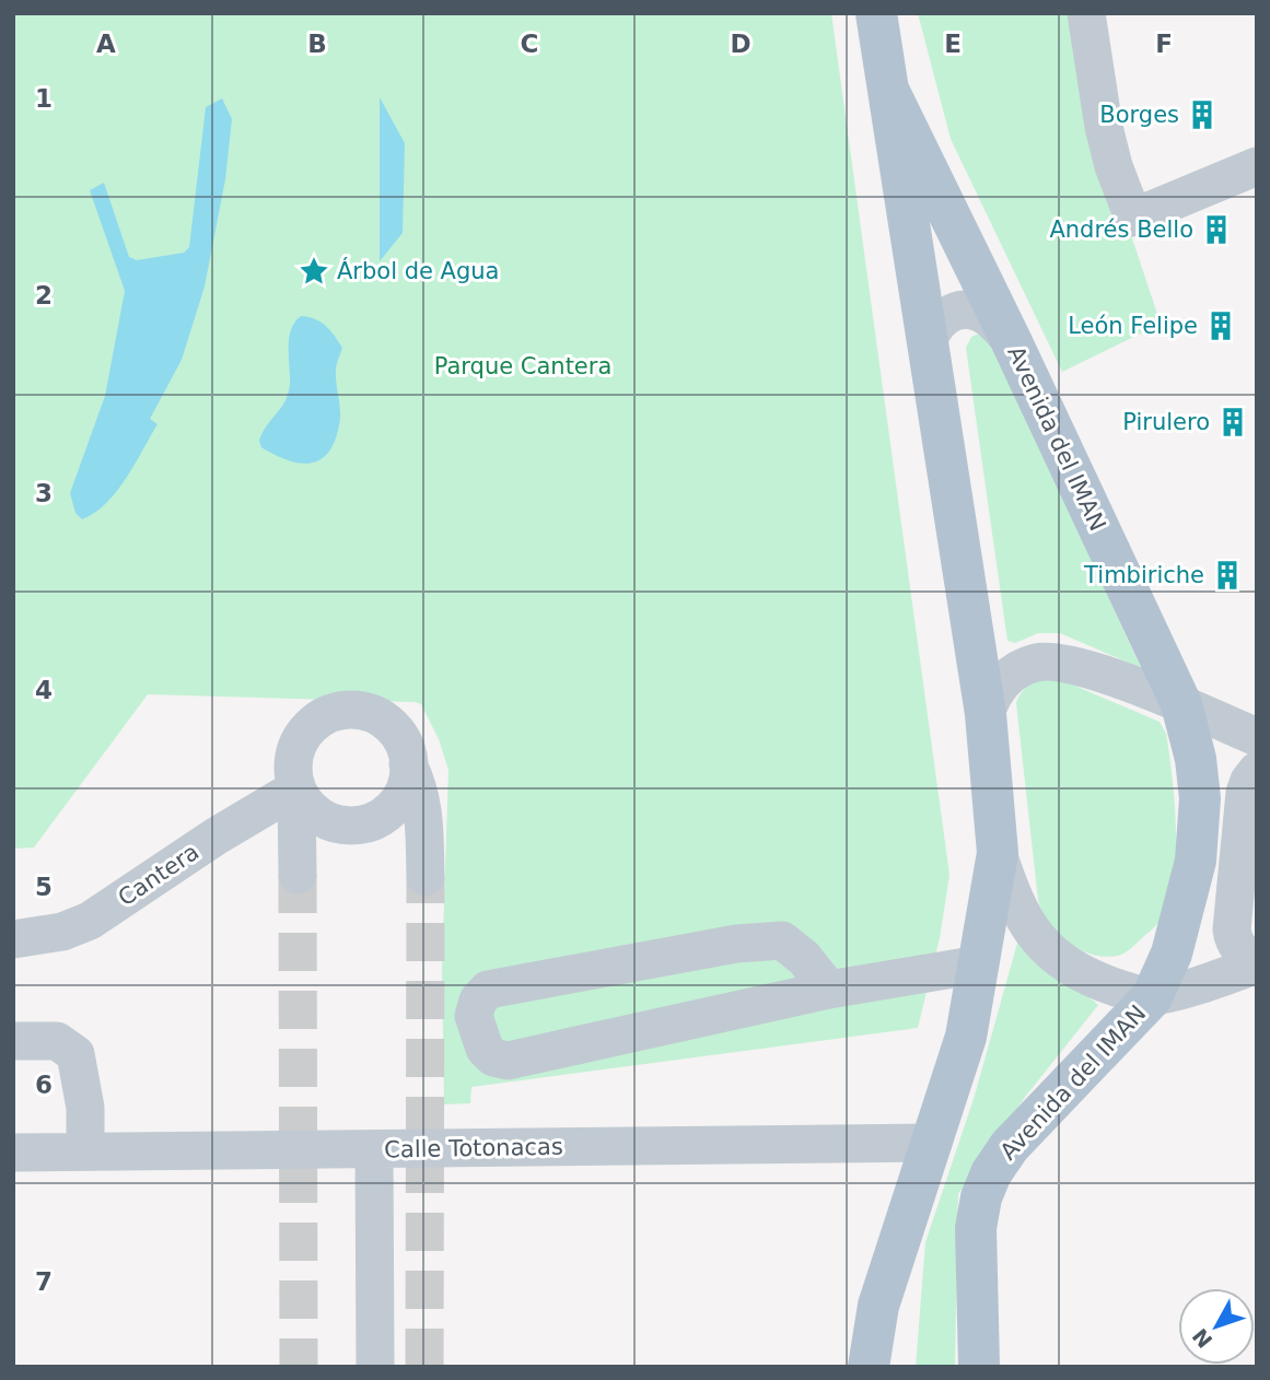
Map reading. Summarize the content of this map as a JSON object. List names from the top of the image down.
{
  "streets": {
    "main road": ["Avenida del IMAN"],
    "street": ["Cantera", "Calle Totonacas"]
  },
  "crossings": [
    ["Avenida del IMAN", "Calle Totonacas"]
  ],
  "parks": ["Parque Cantera"],
  "places": {
    "building": [
      "Borges",
      "Andrés Bello",
      "León Felipe",
      "Pirulero",
      "Timbiriche"
    ],
    "place": ["Árbol de Agua"]
  },
  "north": "bottom left",
  "grid": {
    "columns": [
      "A",
      "B",
      "C",
      "D",
      "E",
      "F"
    ],
    "rows": [
      "1",
      "2",
      "3",
      "4",
      "5",
      "6",
      "7"
    ]
  }
}
